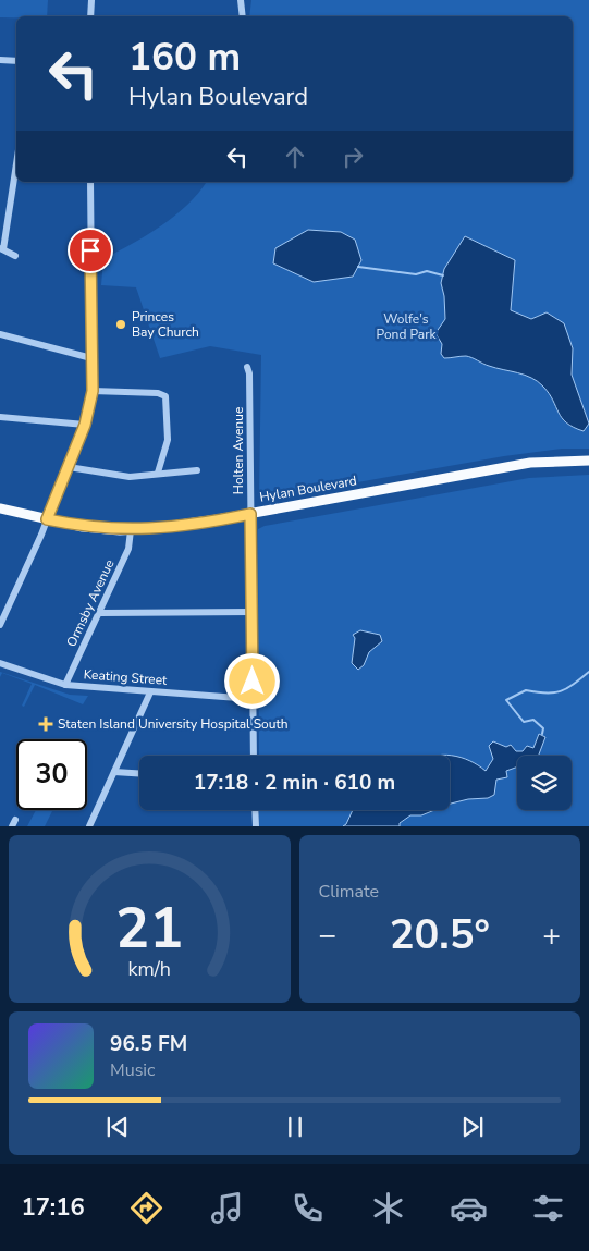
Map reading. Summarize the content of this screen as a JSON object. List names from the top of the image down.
{
  "streets": {
    "main road": ["Hylan Boulevard"],
    "street": ["Holten Avenue", "Ormsby Avenue", "Keating Street"]
  },
  "crossings": [
    ["Holten Avenue", "Hylan Boulevard"],
    ["Holten Avenue", "Keating Street"],
    ["Hylan Boulevard", "Ormsby Avenue"],
    ["Ormsby Avenue", "Keating Street"]
  ],
  "parks": ["Wolfe's Pond Park"],
  "places": {
    "other": ["Princes Bay Church"],
    "health": ["Staten Island University Hospital South"]
  },
  "page": {
    "turn": ["160 m", "Hylan Boulevard"],
    "limit": "30",
    "trip": "17:18 · 2 min · 610 m",
    "tile": "Climate",
    "heat": ["−", "20.5°", "+"],
    "song": ["96.5 FM", "Music"],
    "tabs": "17:16",
    "gauge": ["21", "km/h"]
  }
}
